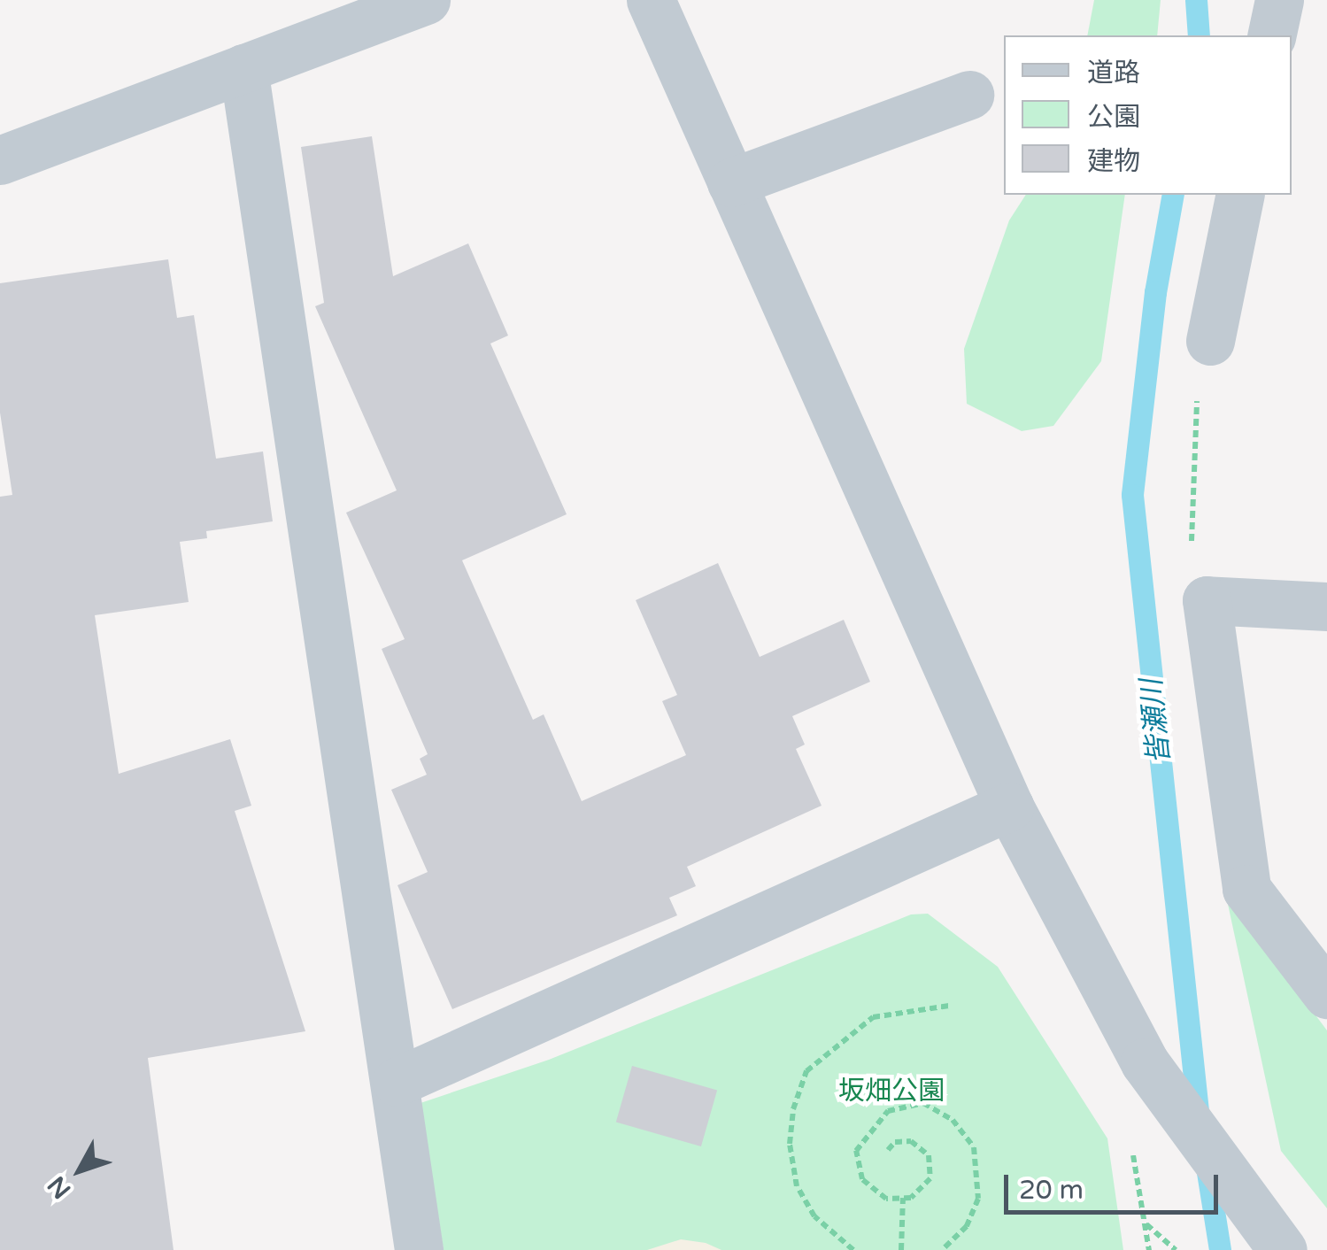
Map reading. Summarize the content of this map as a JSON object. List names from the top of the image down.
{
  "water": ["皆瀬川"],
  "parks": ["坂畑公園"],
  "legend": ["道路", "公園", "建物"],
  "scale_bar": "20 m",
  "north": "bottom left"
}
